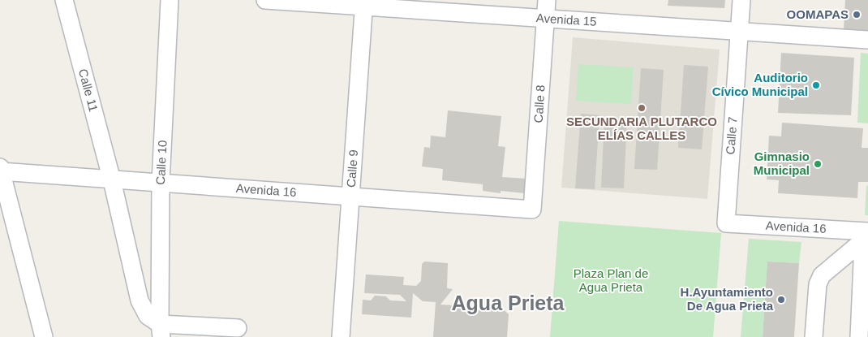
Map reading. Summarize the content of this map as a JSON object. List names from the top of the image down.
{
  "streets": {
    "street": [
      "Avenida 15",
      "Calle 11",
      "Calle 8",
      "Calle 7",
      "Calle 10",
      "Calle 9",
      "Avenida 16"
    ]
  },
  "crossings": [
    ["Avenida 15", "Calle 8"],
    ["Avenida 15", "Calle 7"],
    ["Avenida 15", "Calle 9"],
    ["Calle 11", "Avenida 16"],
    ["Calle 8", "Avenida 16"],
    ["Calle 7", "Avenida 16"],
    ["Calle 10", "Avenida 16"],
    ["Calle 9", "Avenida 16"]
  ],
  "districts": ["Agua Prieta"],
  "parks": ["Plaza Plan de Agua Prieta"],
  "places": [
    "OOMAPAS",
    "Auditorio Cívico Municipal",
    "SECUNDARIA PLUTARCO ELÍAS CALLES",
    "Gimnasio Municipal",
    "H.Ayuntamiento De Agua Prieta"
  ]
}
